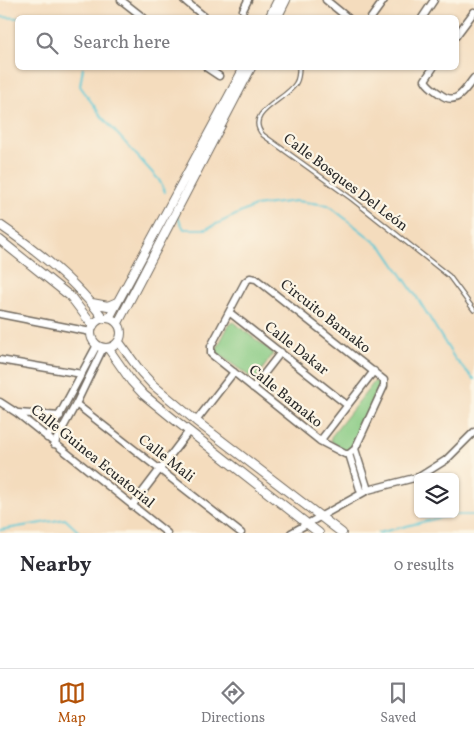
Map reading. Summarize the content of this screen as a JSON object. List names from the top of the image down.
{
  "streets": {
    "street": [
      "Circuito Bamako",
      "Calle Dakar",
      "Calle Bamako",
      "Calle Guinea Ecuatorial",
      "Calle Mali"
    ],
    "lane": ["Calle Bosques Del León"]
  },
  "crossings": [
    ["Circuito Bamako", "Calle Bamako"],
    ["Calle Dakar", "Calle Bamako"]
  ],
  "page": {
    "search": "Search here",
    "heading": ["Nearby", "0 results"],
    "nav": ["Map", "Directions", "Saved"]
  }
}
